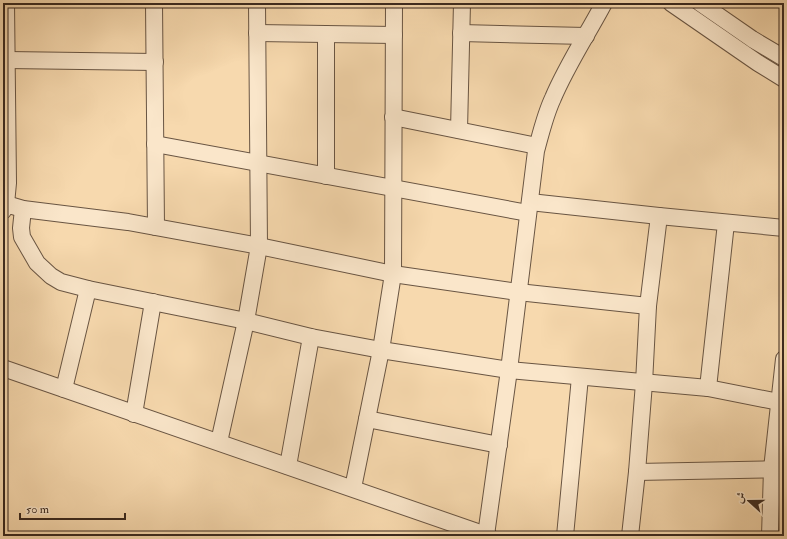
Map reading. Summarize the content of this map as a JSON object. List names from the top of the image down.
{
  "scale_bar": "50 m",
  "north": "left"
}
